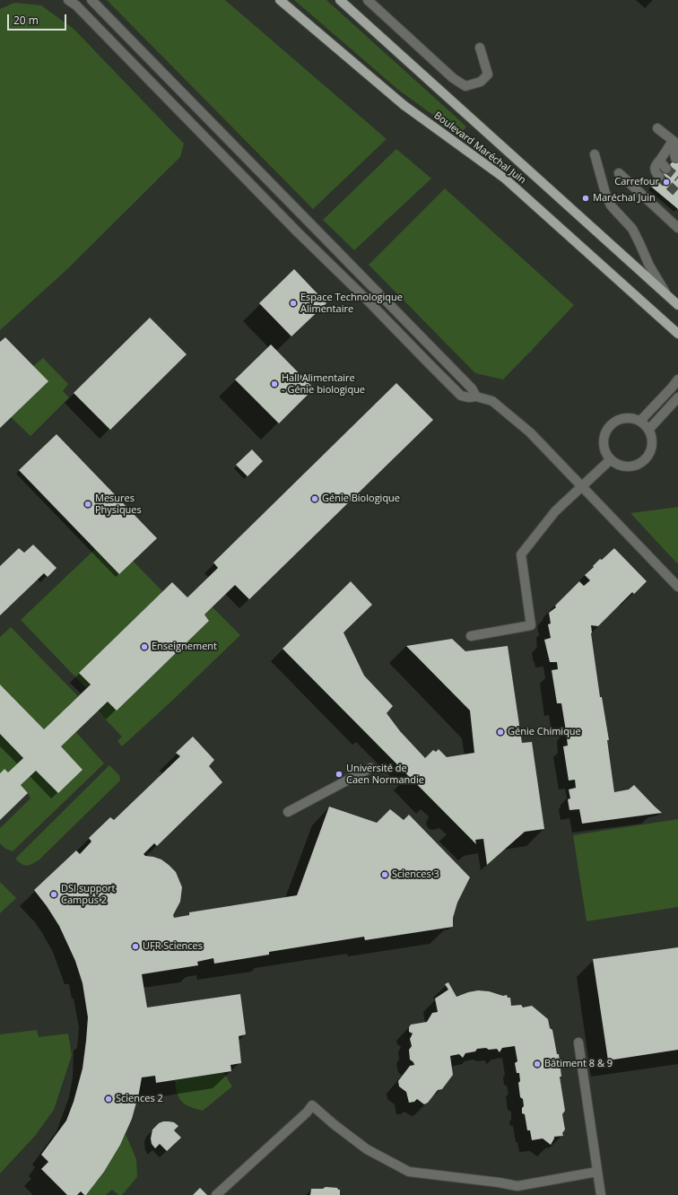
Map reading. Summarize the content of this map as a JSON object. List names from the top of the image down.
{
  "streets": {
    "main road": ["Boulevard Maréchal Juin"]
  },
  "places": [
    "Carrefour",
    "Maréchal Juin",
    "Espace Technologique Alimentaire",
    "Hall Alimentaire - Génie biologique",
    "Génie Biologique",
    "Mesures Physiques",
    "Enseignement",
    "Génie Chimique",
    "Université de Caen Normandie",
    "Sciences 3",
    "DSI support Campus 2",
    "UFR Sciences",
    "Bâtiment 8 & 9",
    "Sciences 2"
  ],
  "scale_bar": "20 m"
}
